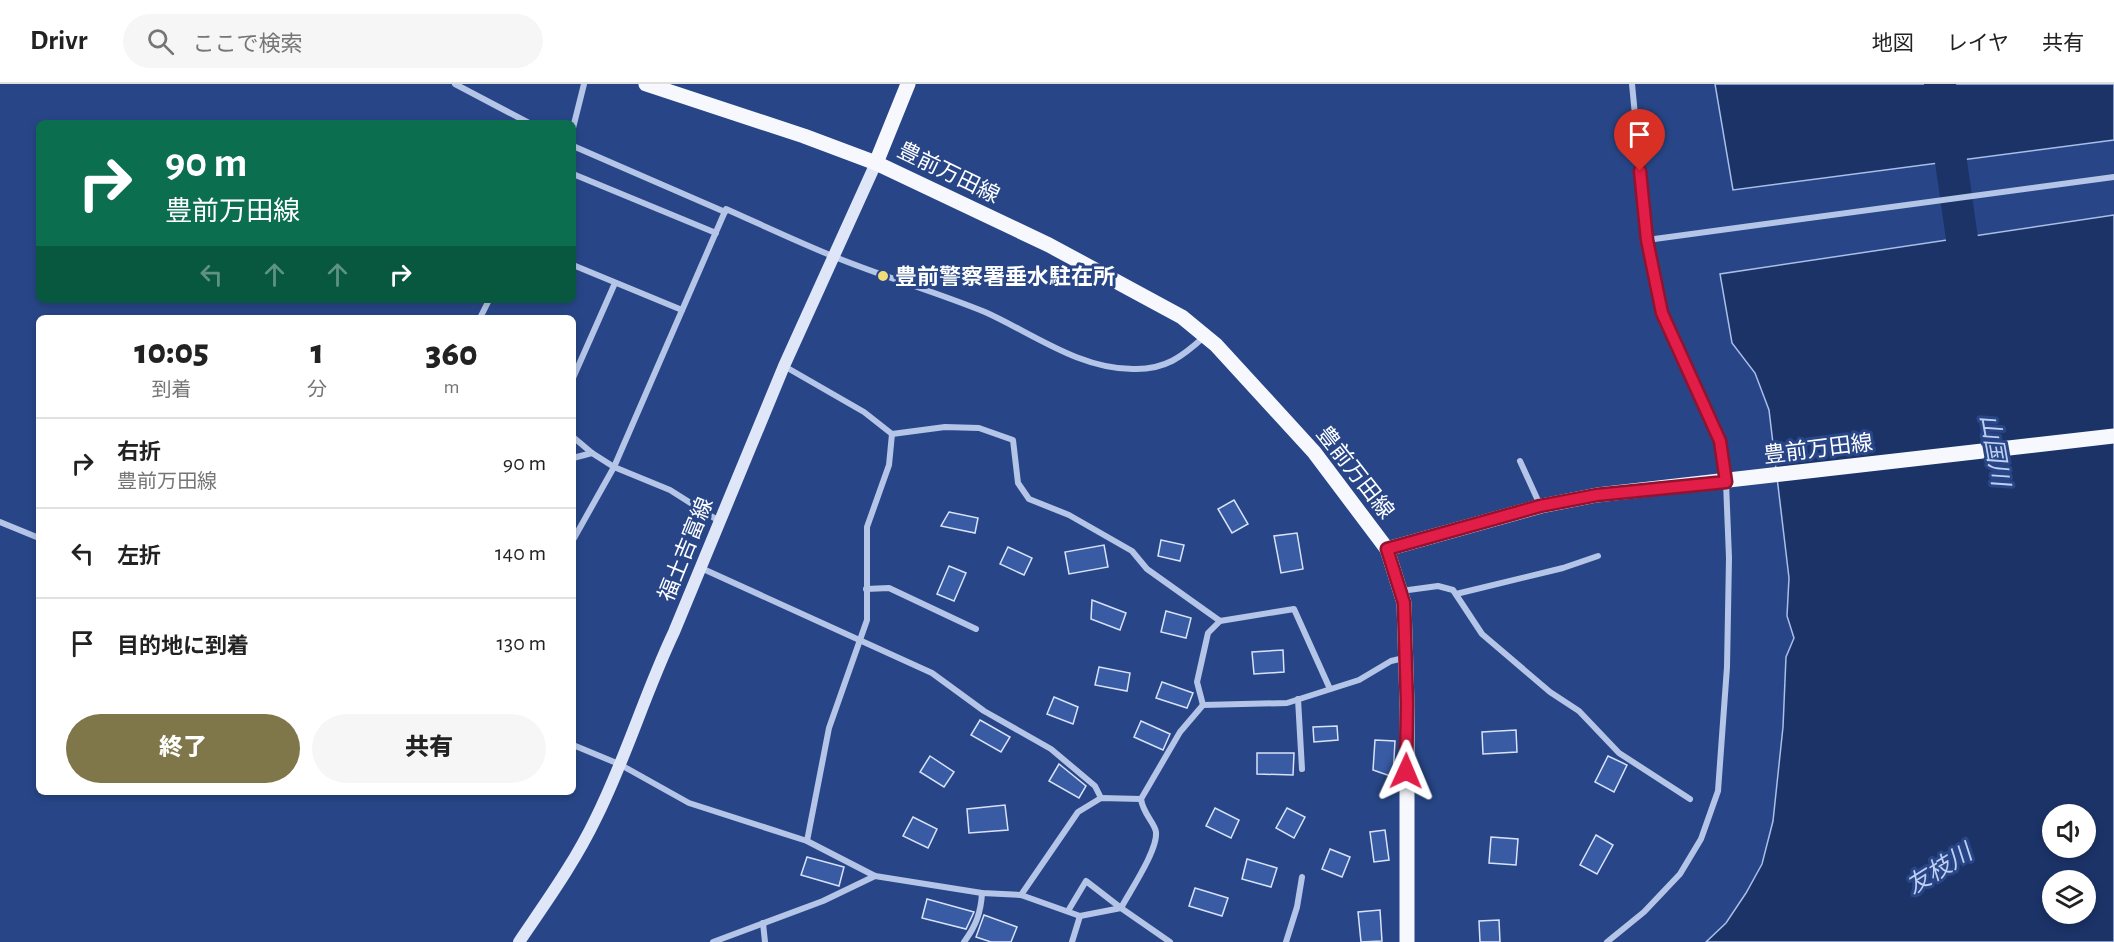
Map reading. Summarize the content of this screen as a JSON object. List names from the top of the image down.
{
  "streets": {
    "main road": ["豊前万田線", "福土吉富線"]
  },
  "crossings": [
    ["豊前万田線", "福土吉富線"]
  ],
  "water": ["山国川", "友枝川"],
  "places": ["豊前警察署垂水駐在所"],
  "page": {
    "header": "Drivr",
    "search": "ここで検索",
    "nav": ["地図", "レイヤ", "共有"],
    "turn": ["90 m", "豊前万田線"],
    "eta": [
      "10:05",
      "到着",
      "1",
      "分",
      "360",
      "m"
    ],
    "list": [
      {
        "name": "右折",
        "note": "豊前万田線",
        "value": "90 m"
      },
      {
        "name": "左折",
        "value": "140 m"
      },
      {
        "name": "目的地に到着",
        "value": "130 m"
      }
    ],
    "buttons": ["終了", "共有"]
  }
}
